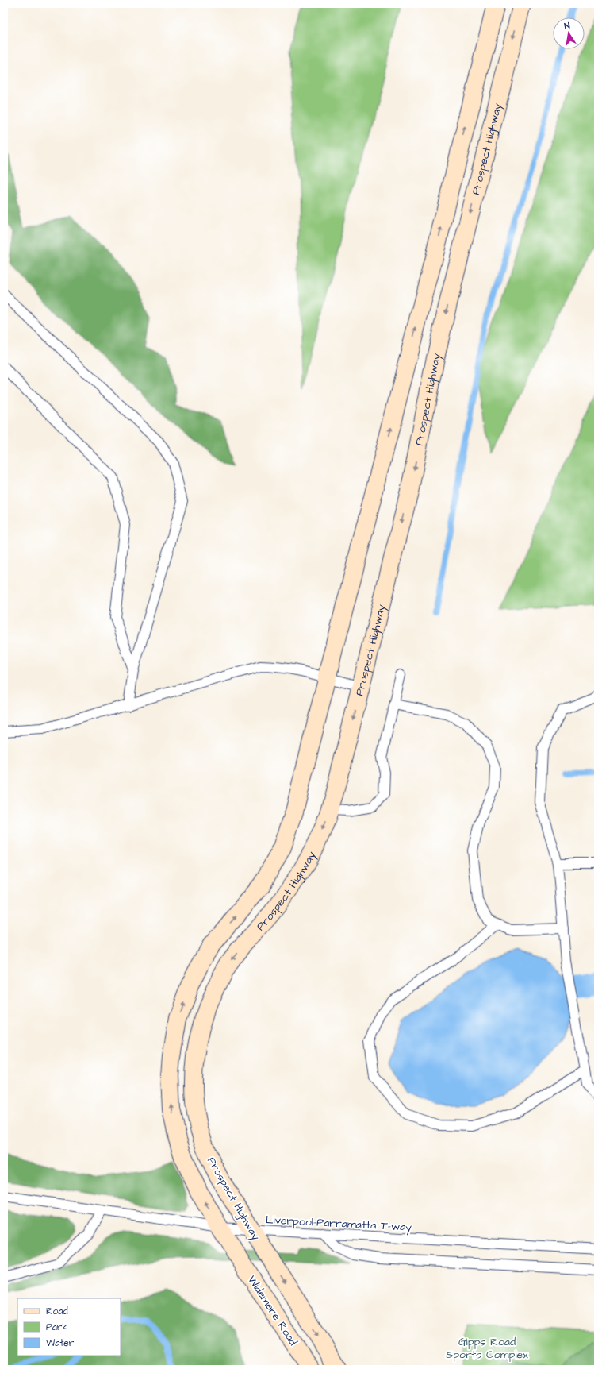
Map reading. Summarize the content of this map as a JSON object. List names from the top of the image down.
{
  "streets": {
    "main road": ["Prospect Highway", "Widemere Road"],
    "lane": ["Liverpool–Parramatta T-way"]
  },
  "crossings": [
    ["Prospect Highway", "Liverpool–Parramatta T-way"],
    ["Prospect Highway", "Widemere Road"]
  ],
  "parks": ["Gipps Road Sports Complex"],
  "legend": ["Road", "Park", "Water"],
  "north": "top"
}
